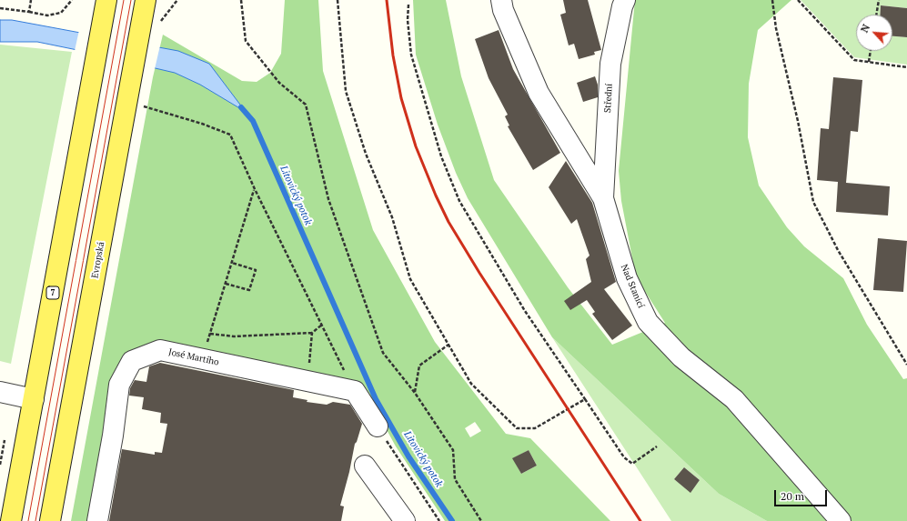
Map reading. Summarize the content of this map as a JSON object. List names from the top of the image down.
{
  "streets": {
    "main road": ["Evropská", "7"],
    "street": ["Střední", "Nad Stanicí", "José Martího"]
  },
  "crossings": [
    ["Střední", "Nad Stanicí"]
  ],
  "water": ["Litovický potok"],
  "scale_bar": "20 m",
  "north": "top left"
}
